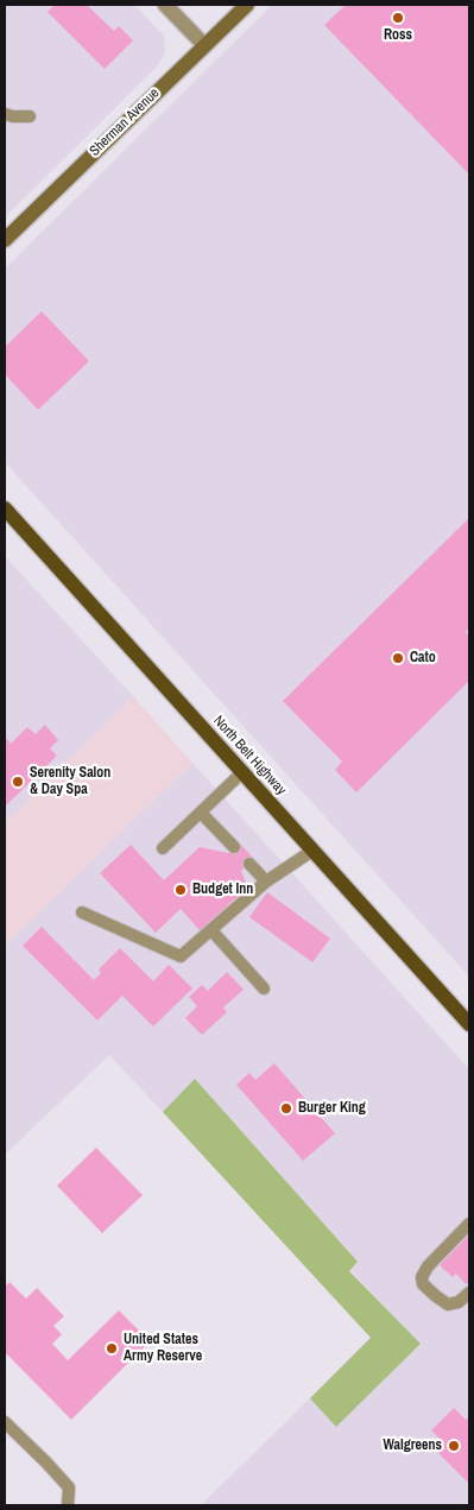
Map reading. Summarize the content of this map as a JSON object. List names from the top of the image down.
{
  "streets": {
    "main road": ["North Belt Highway"],
    "street": ["Sherman Avenue"]
  },
  "places": [
    "Ross",
    "Cato",
    "Serenity Salon & Day Spa",
    "Budget Inn",
    "Burger King",
    "United States Army Reserve",
    "Walgreens"
  ]
}
